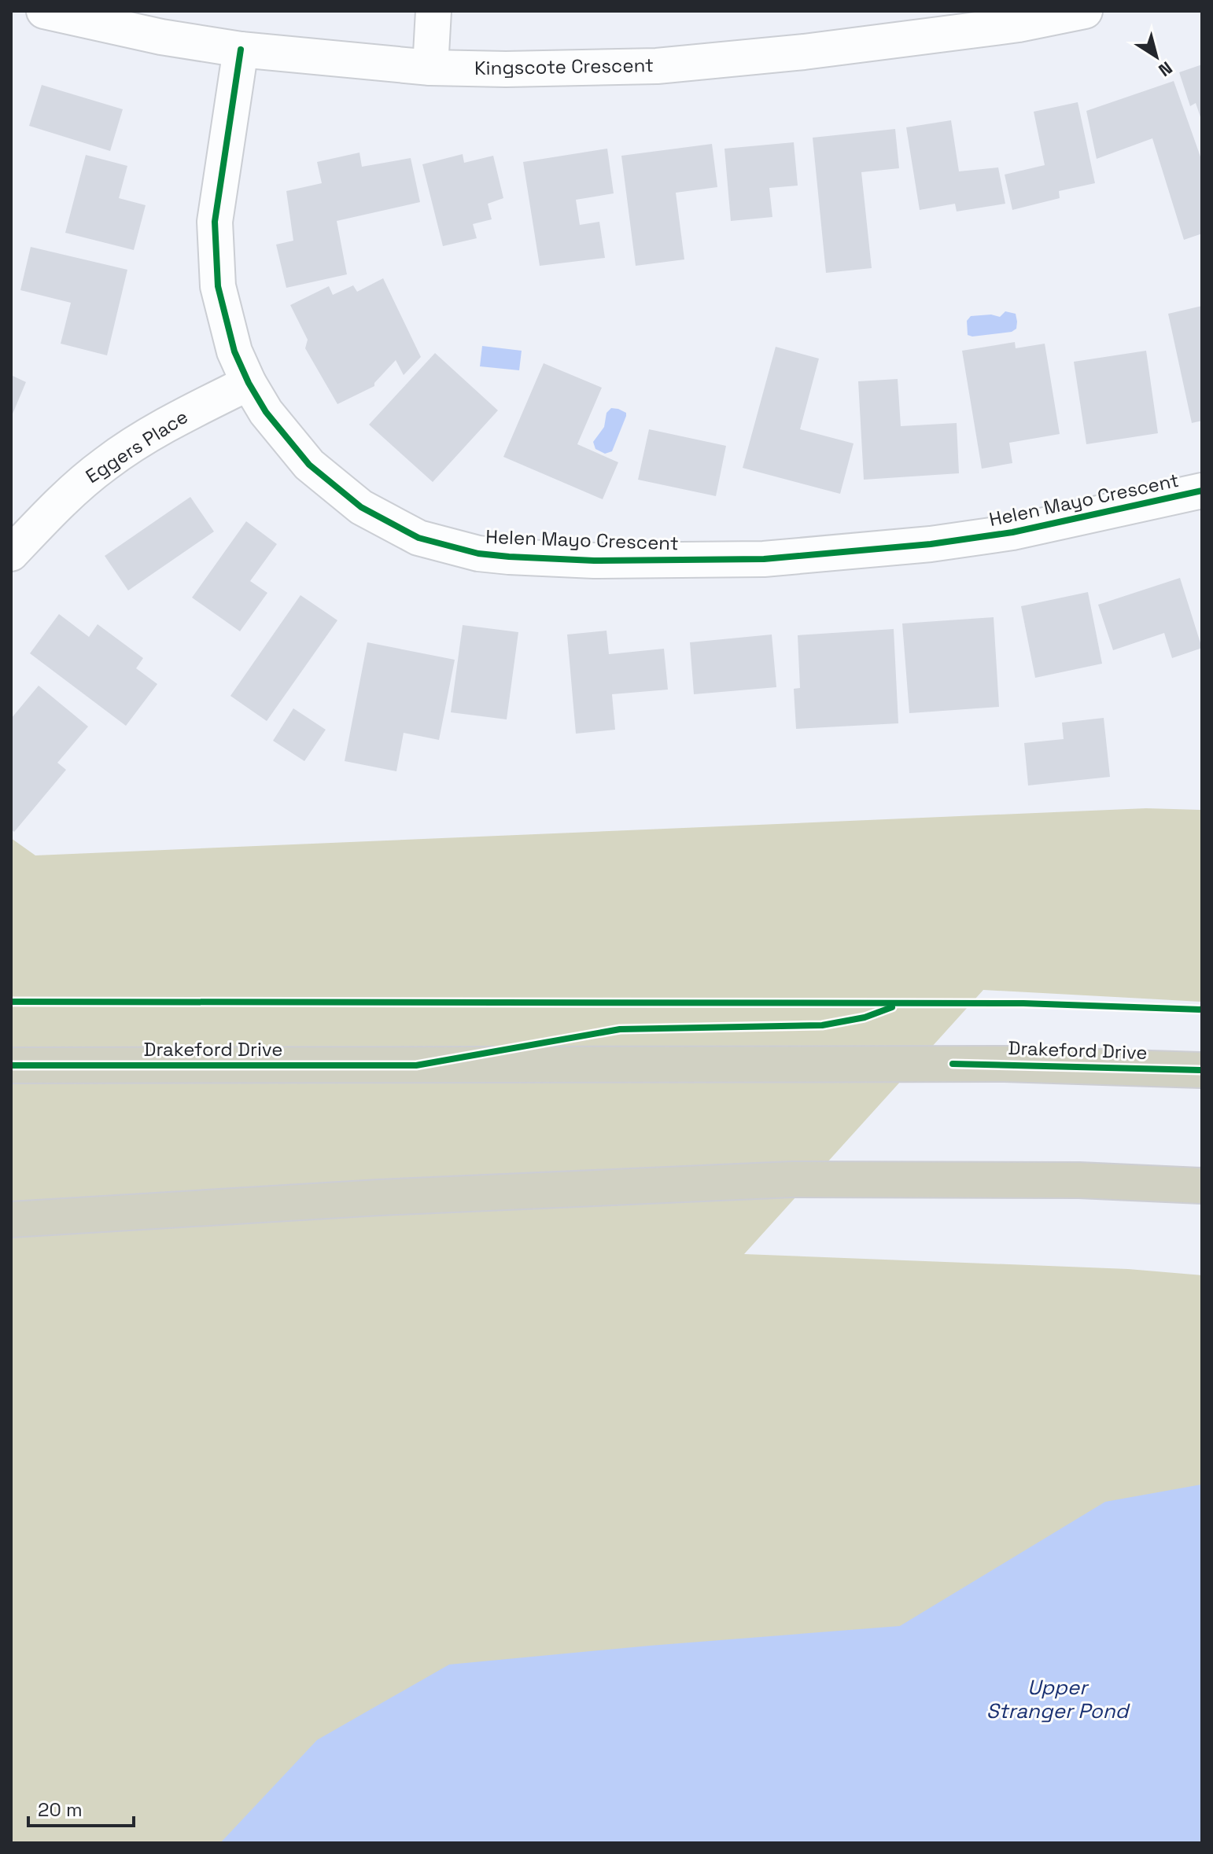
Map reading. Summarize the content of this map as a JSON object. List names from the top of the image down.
{
  "streets": {
    "highway": ["Drakeford Drive"],
    "street": ["Kingscote Crescent", "Eggers Place", "Helen Mayo Crescent"]
  },
  "crossings": [
    ["Kingscote Crescent", "Helen Mayo Crescent"],
    ["Eggers Place", "Helen Mayo Crescent"]
  ],
  "water": ["Upper Stranger Pond"],
  "scale_bar": "20 m",
  "north": "bottom right"
}
